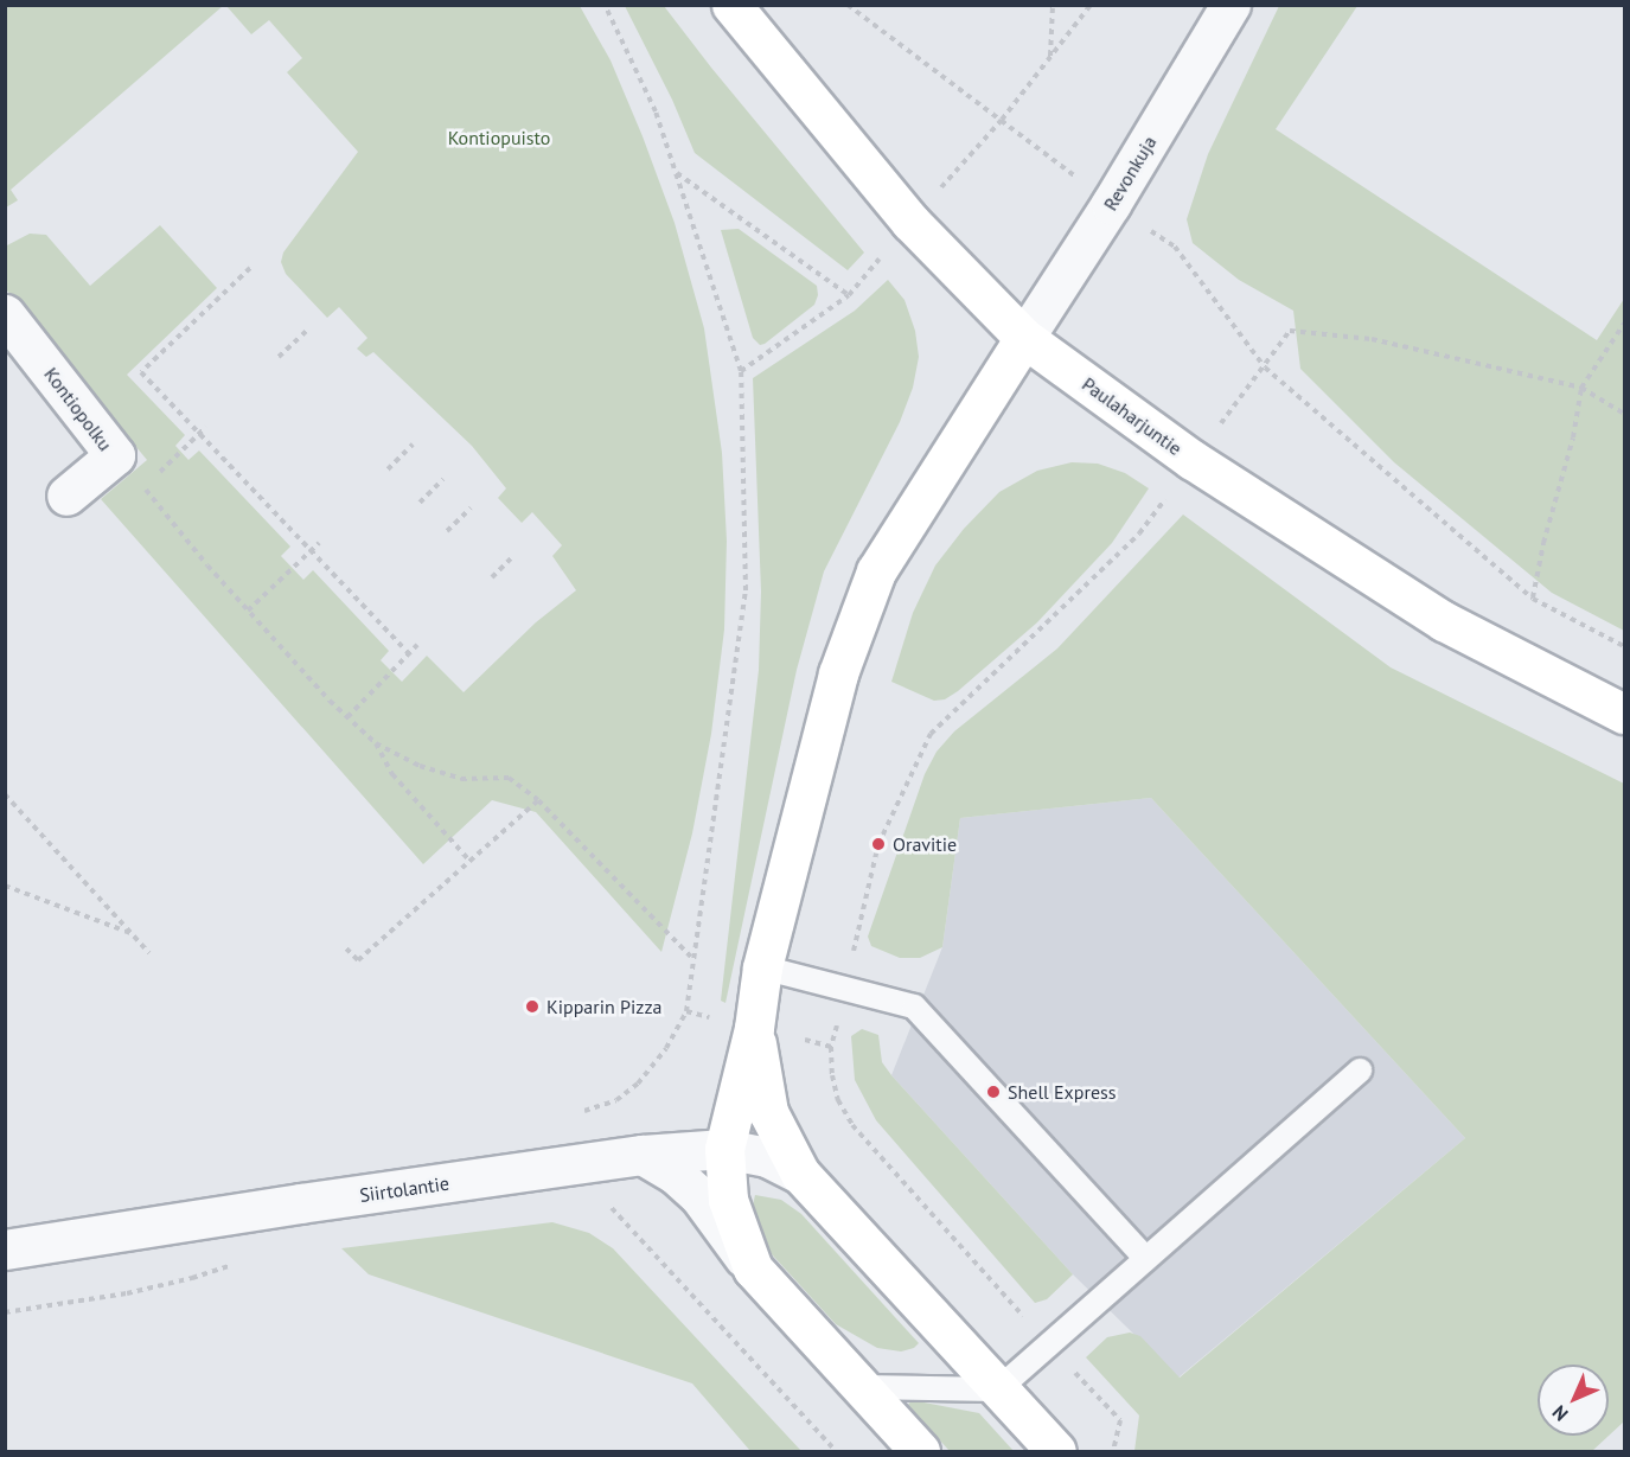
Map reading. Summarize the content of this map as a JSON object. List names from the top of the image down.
{
  "streets": {
    "street": [
      "Revonkuja",
      "Kontiopolku",
      "Paulaharjuntie",
      "Siirtolantie"
    ]
  },
  "crossings": [
    ["Revonkuja", "Paulaharjuntie"]
  ],
  "parks": ["Kontiopuisto"],
  "places": ["Oravitie", "Kipparin Pizza", "Shell Express"],
  "north": "bottom left"
}
